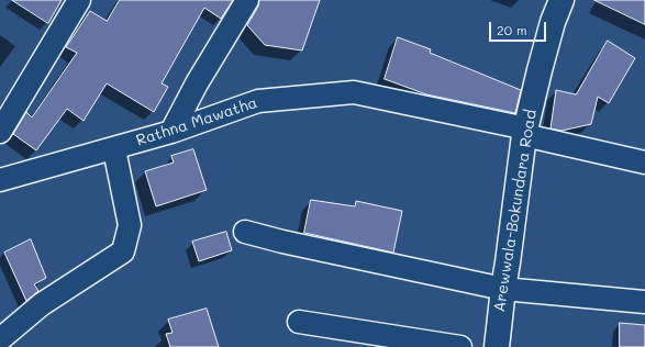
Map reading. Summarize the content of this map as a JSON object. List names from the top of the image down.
{
  "streets": {
    "street": ["Rathna Mawatha", "Arewwala-Bokundara Road"]
  },
  "crossings": [
    ["Rathna Mawatha", "Arewwala-Bokundara Road"]
  ],
  "scale_bar": "20 m"
}
